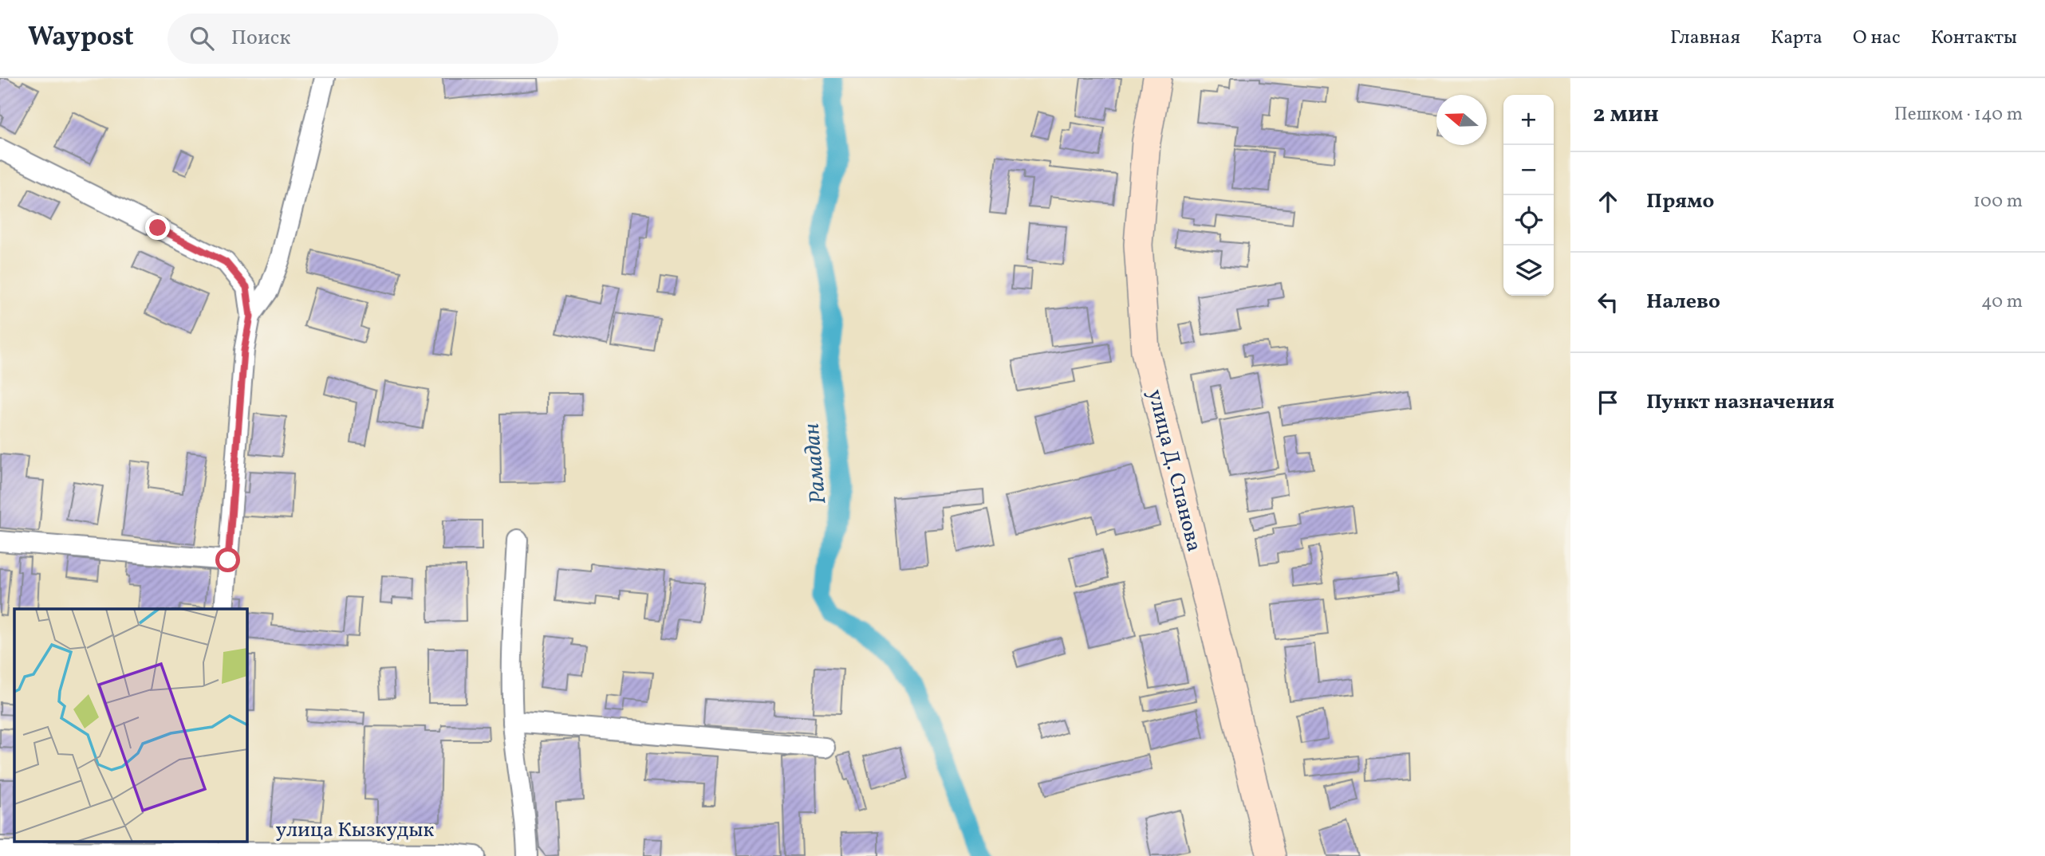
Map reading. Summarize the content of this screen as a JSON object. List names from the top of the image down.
{
  "streets": {
    "main road": ["улица Д. Спанова"],
    "street": ["улица Кызкудык"]
  },
  "water": ["Рамадан"],
  "north": "left",
  "page": {
    "header": "Waypost",
    "search": "Поиск",
    "nav": [
      "Главная",
      "Карта",
      "О нас",
      "Контакты"
    ],
    "heading": ["2 мин", "Пешком · 140 m"],
    "map_buttons": ["+", "−"],
    "list": [
      ["Прямо", "100 m"],
      ["Налево", "40 m"],
      "Пункт назначения"
    ]
  }
}
